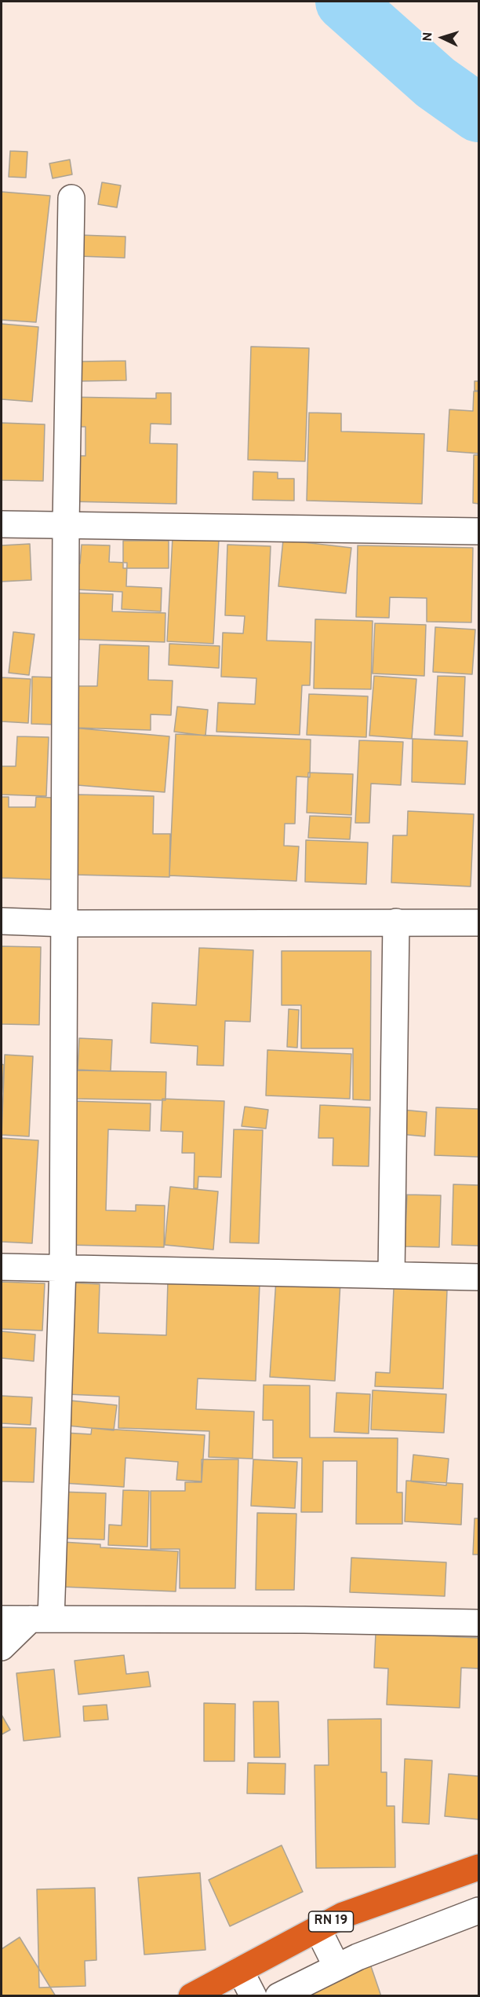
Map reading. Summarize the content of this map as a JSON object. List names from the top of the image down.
{
  "streets": {
    "highway": ["RN 19"]
  },
  "north": "left"
}
